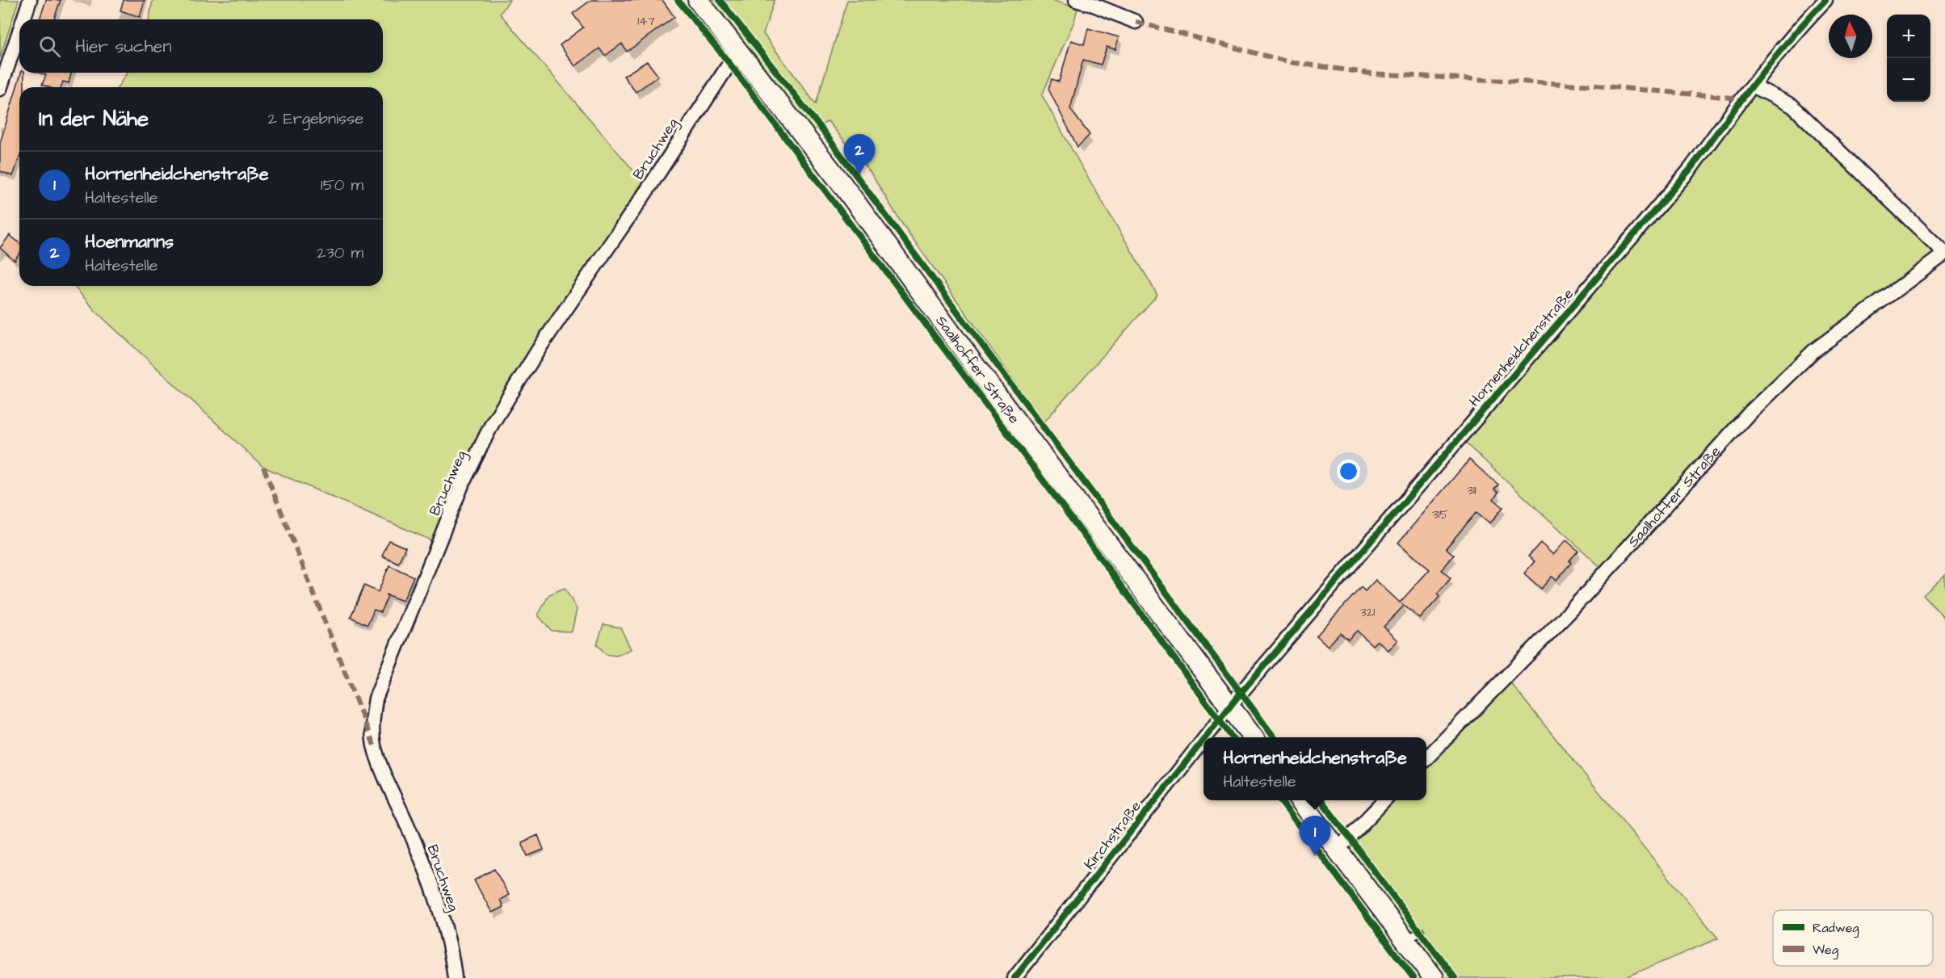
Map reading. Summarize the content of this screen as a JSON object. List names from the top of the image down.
{
  "streets": {
    "main road": ["Saalhoffer Straße"],
    "street": ["Bruchweg", "Hornenheidchenstraße", "Kirchstraße"]
  },
  "crossings": [
    ["Bruchweg", "Saalhoffer Straße"],
    ["Hornenheidchenstraße", "Saalhoffer Straße"],
    ["Hornenheidchenstraße", "Kirchstraße"],
    ["Saalhoffer Straße", "Kirchstraße"]
  ],
  "house_numbers": [
    "147",
    "311",
    "315",
    "321"
  ],
  "legend": ["Radweg", "Weg"],
  "north": "top",
  "page": {
    "map_buttons": ["+", "−"],
    "search": "Hier suchen",
    "heading": ["In der Nähe", "2 Ergebnisse"],
    "pins": ["2", "1"],
    "list": [
      {
        "mark": "1",
        "name": "Hornenheidchenstraße",
        "note": "Haltestelle",
        "value": "150 m"
      },
      {
        "mark": "2",
        "name": "Hoenmanns",
        "note": "Haltestelle",
        "value": "230 m"
      }
    ],
    "popup": ["Hornenheidchenstraße", "Haltestelle"]
  }
}
